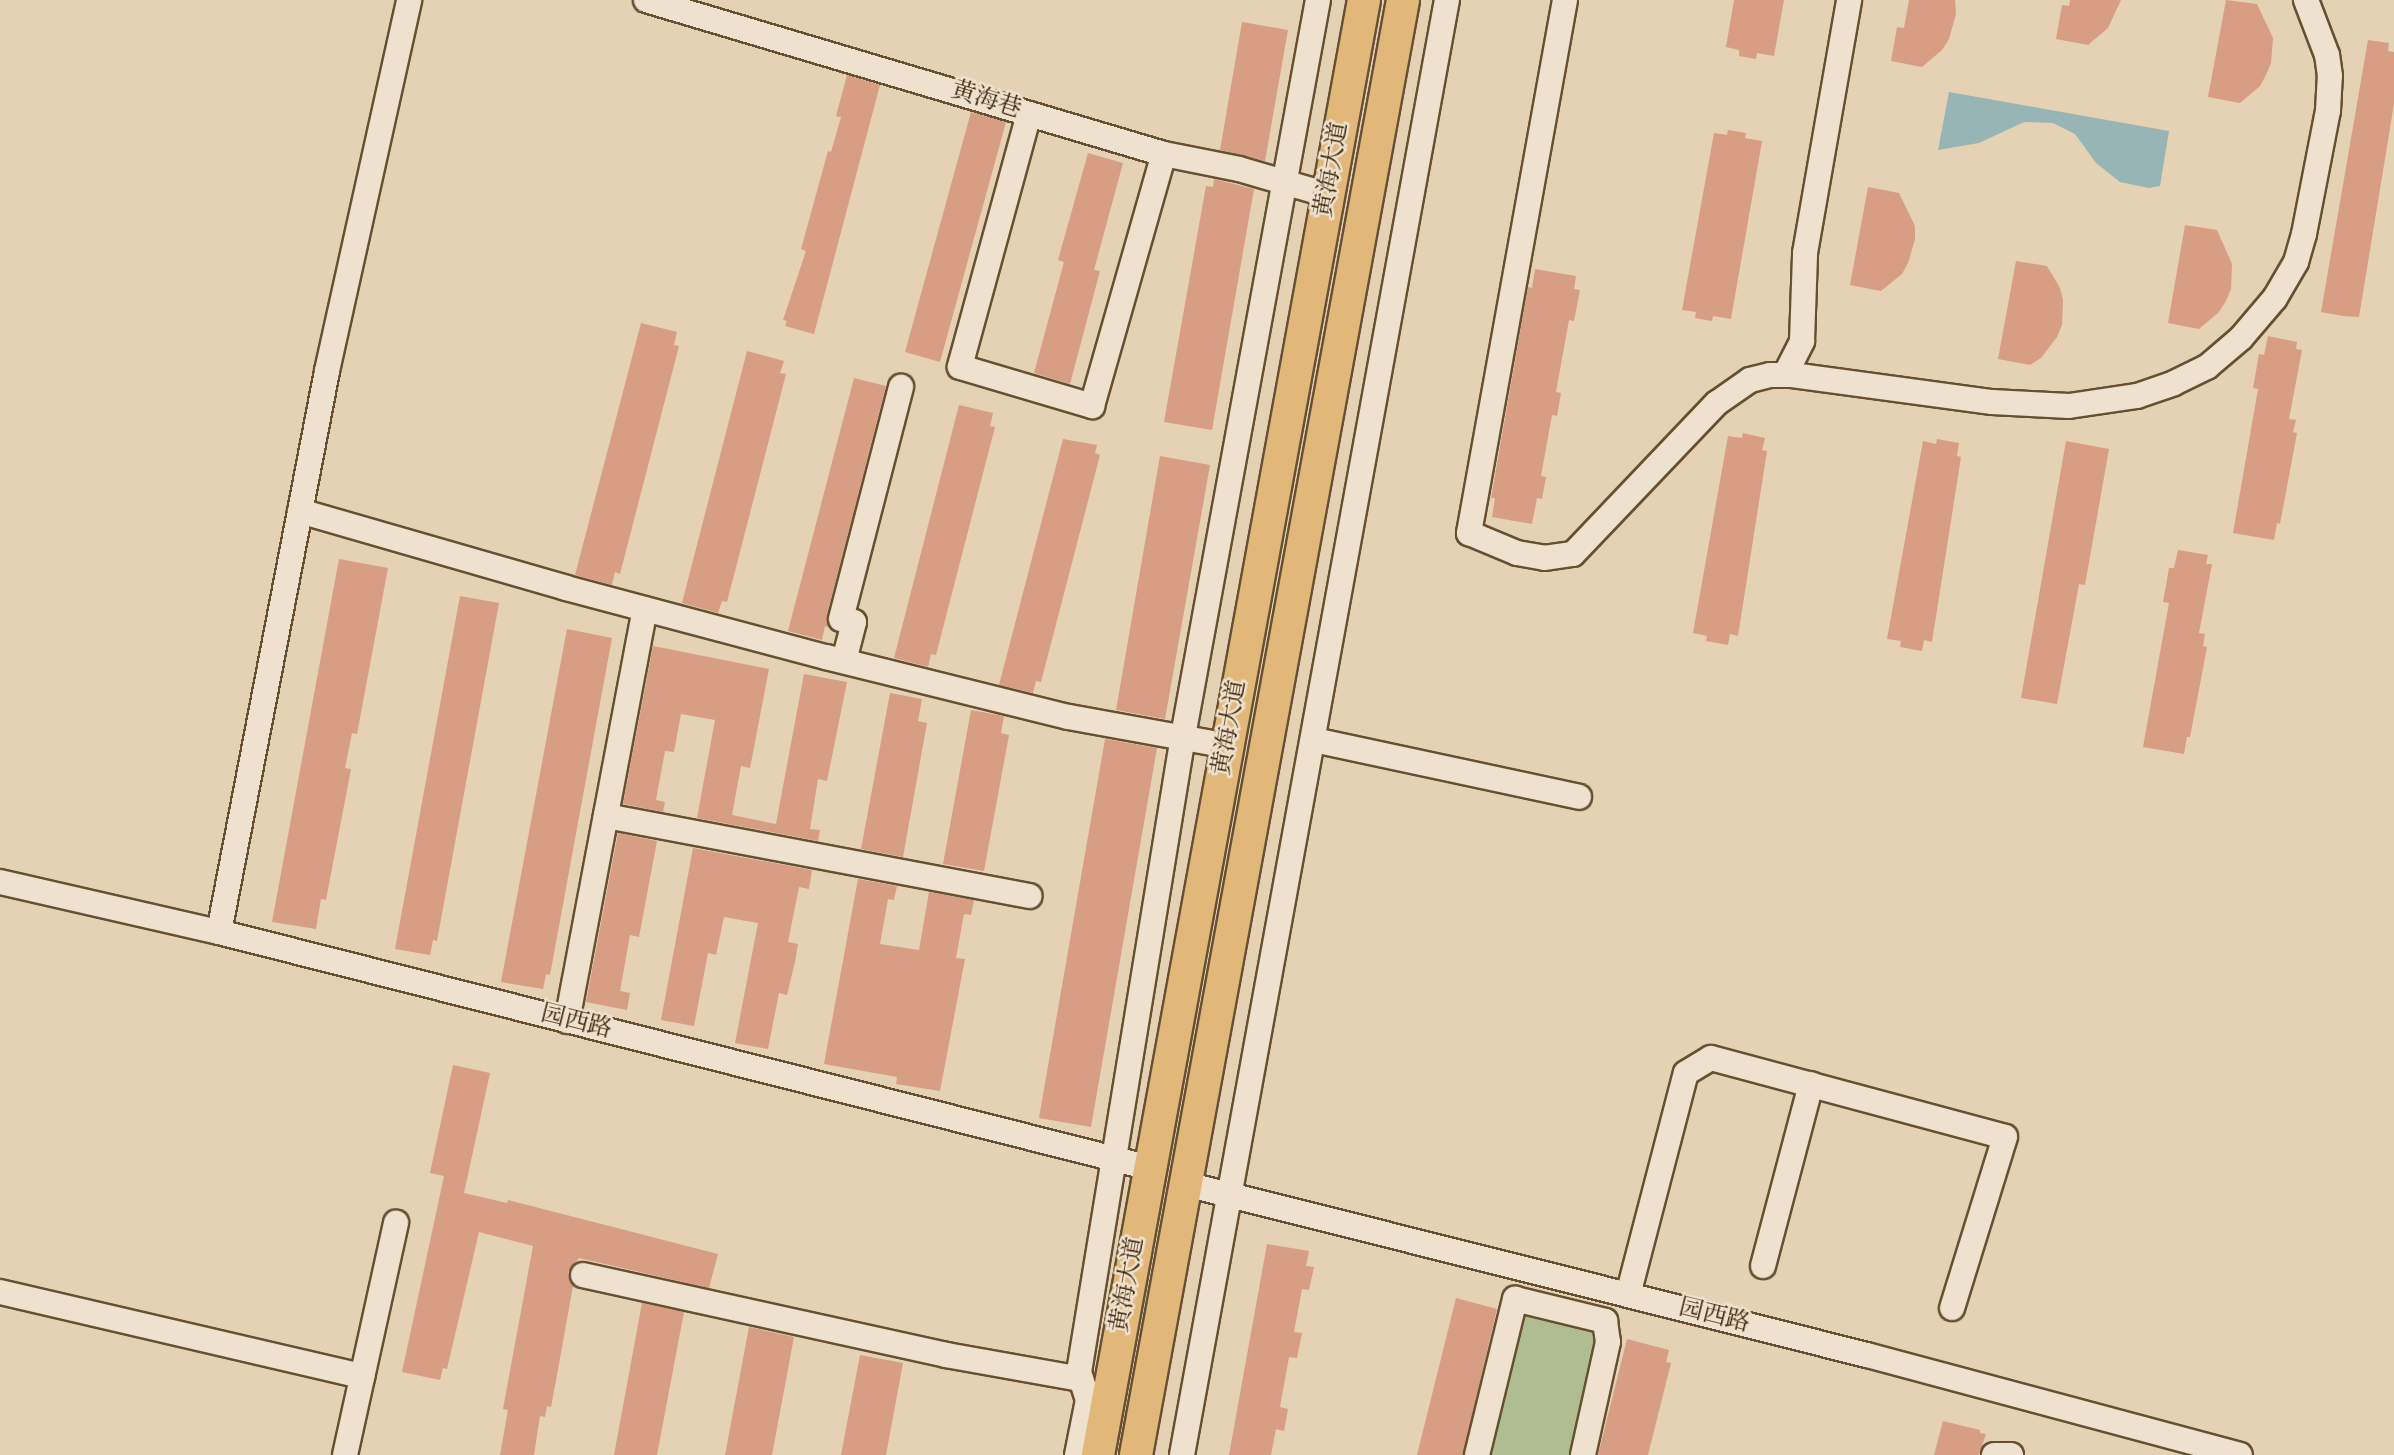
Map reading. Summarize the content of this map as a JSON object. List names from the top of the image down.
{
  "streets": {
    "main road": ["黄海大道"],
    "street": ["黄海巷", "园西路"]
  },
  "crossings": [
    ["黄海巷", "黄海大道"],
    ["黄海大道", "园西路"]
  ]
}
